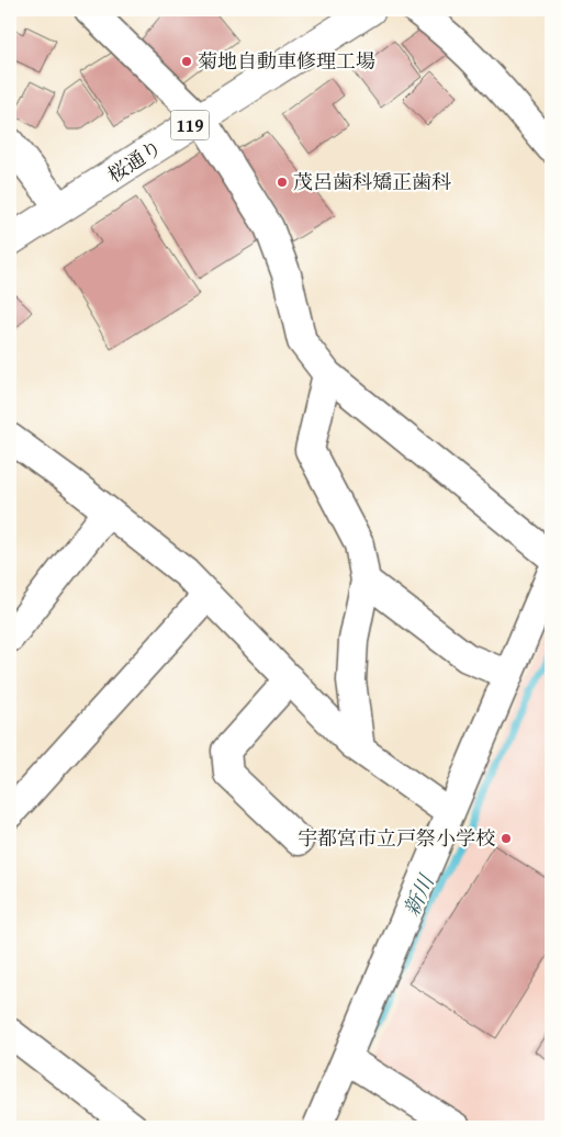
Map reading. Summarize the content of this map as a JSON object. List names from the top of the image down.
{
  "streets": {
    "highway": ["119", "桜通り"]
  },
  "water": ["新川"],
  "places": ["菊地自動車修理工場", "茂呂歯科矯正歯科", "宇都宮市立戸祭小学校"]
}
